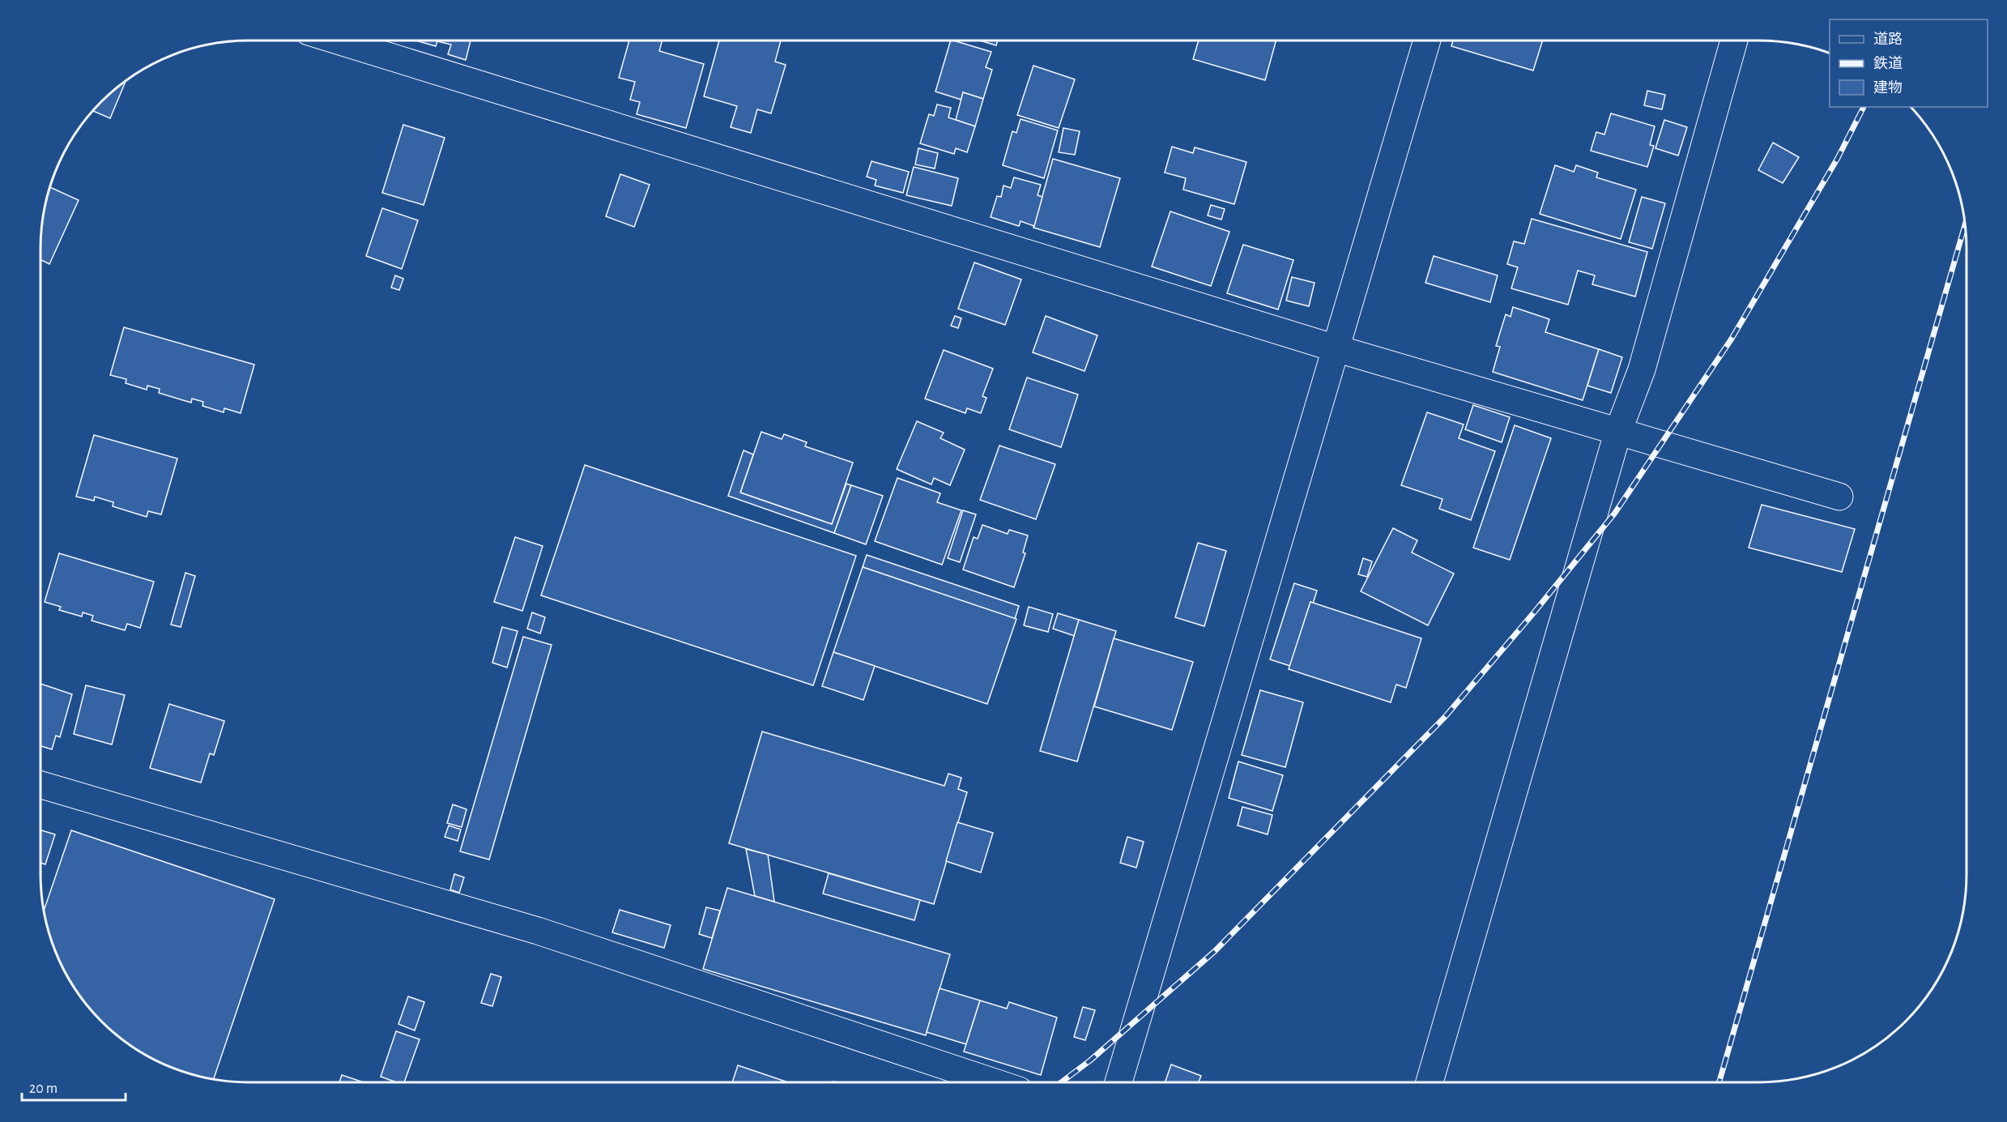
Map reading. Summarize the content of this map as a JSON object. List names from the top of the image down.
{
  "legend": ["道路", "鉄道", "建物"],
  "scale_bar": "20 m"
}
